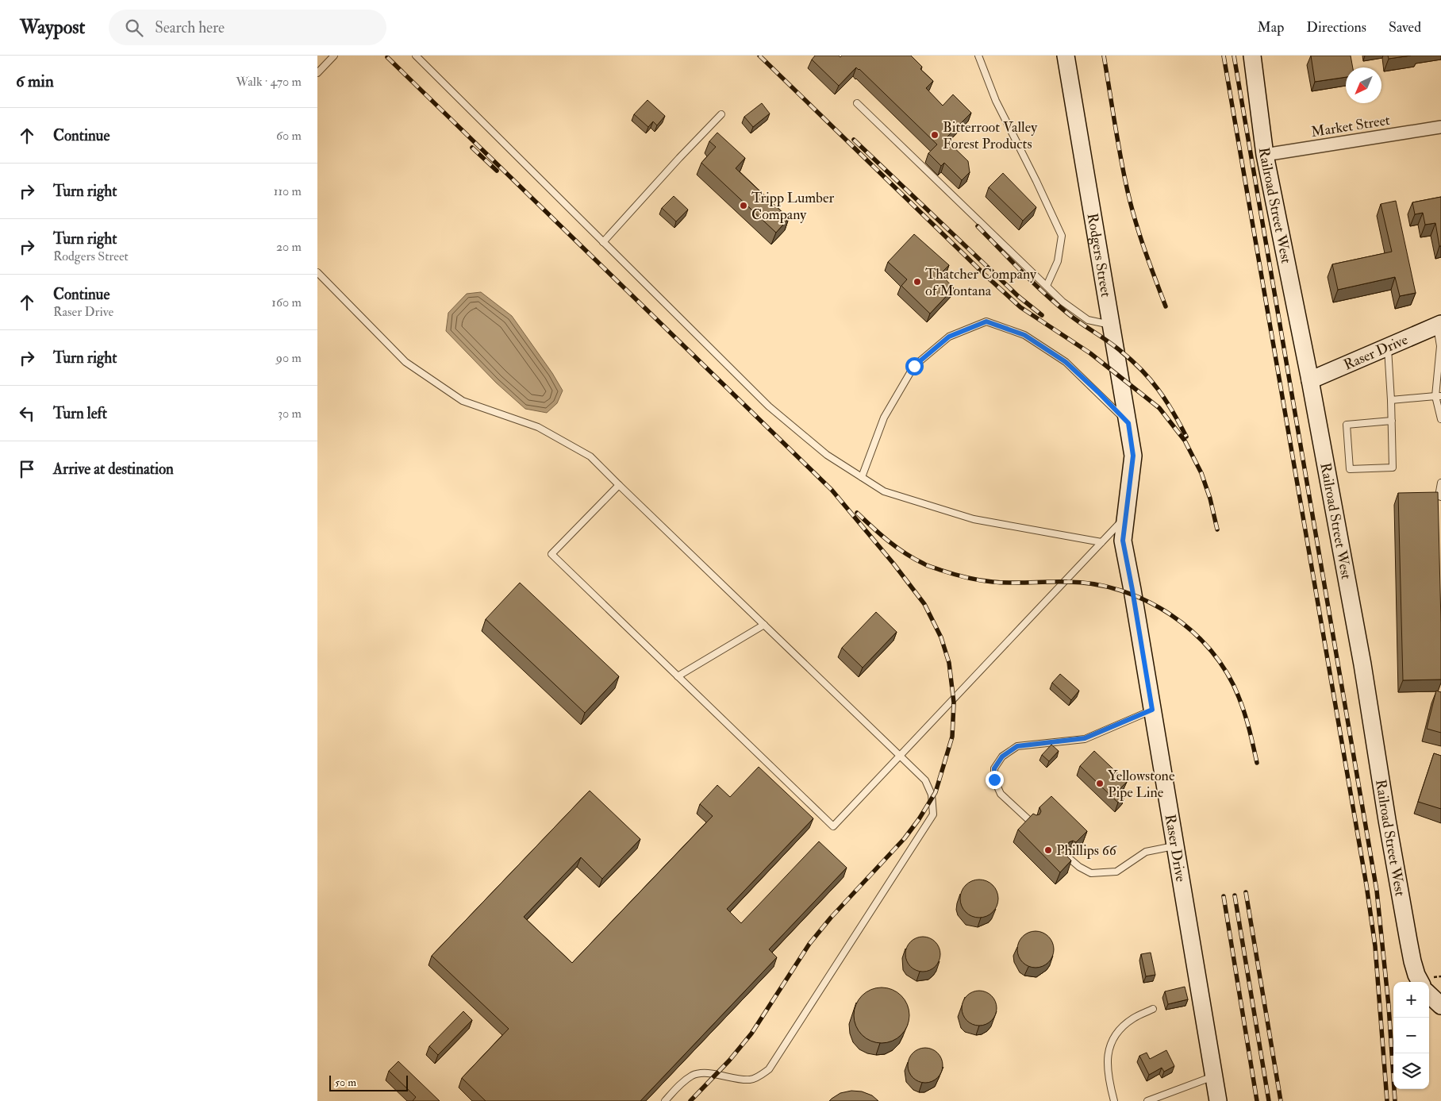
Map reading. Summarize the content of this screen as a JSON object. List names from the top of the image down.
{
  "streets": {
    "street": [
      "Market Street",
      "Railroad Street West",
      "Rodgers Street",
      "Raser Drive"
    ]
  },
  "crossings": [
    ["Market Street", "Railroad Street West"],
    ["Railroad Street West", "Raser Drive"],
    ["Rodgers Street", "Raser Drive"]
  ],
  "places": [
    "Bitterroot Valley Forest Products",
    "Tripp Lumber Company",
    "Thatcher Company of Montana",
    "Yellowstone Pipe Line",
    "Phillips 66"
  ],
  "scale_bar": "50 m",
  "north": "bottom left",
  "page": {
    "header": "Waypost",
    "search": "Search here",
    "nav": ["Map", "Directions", "Saved"],
    "heading": ["6 min", "Walk · 470 m"],
    "list": [
      ["Continue", "60 m"],
      ["Turn right", "110 m"],
      ["Turn right", "Rodgers Street", "20 m"],
      ["Continue", "Raser Drive", "160 m"],
      ["Turn right", "90 m"],
      ["Turn left", "30 m"],
      "Arrive at destination"
    ],
    "map_buttons": ["+", "−"],
    "scale": "50 m"
  }
}
